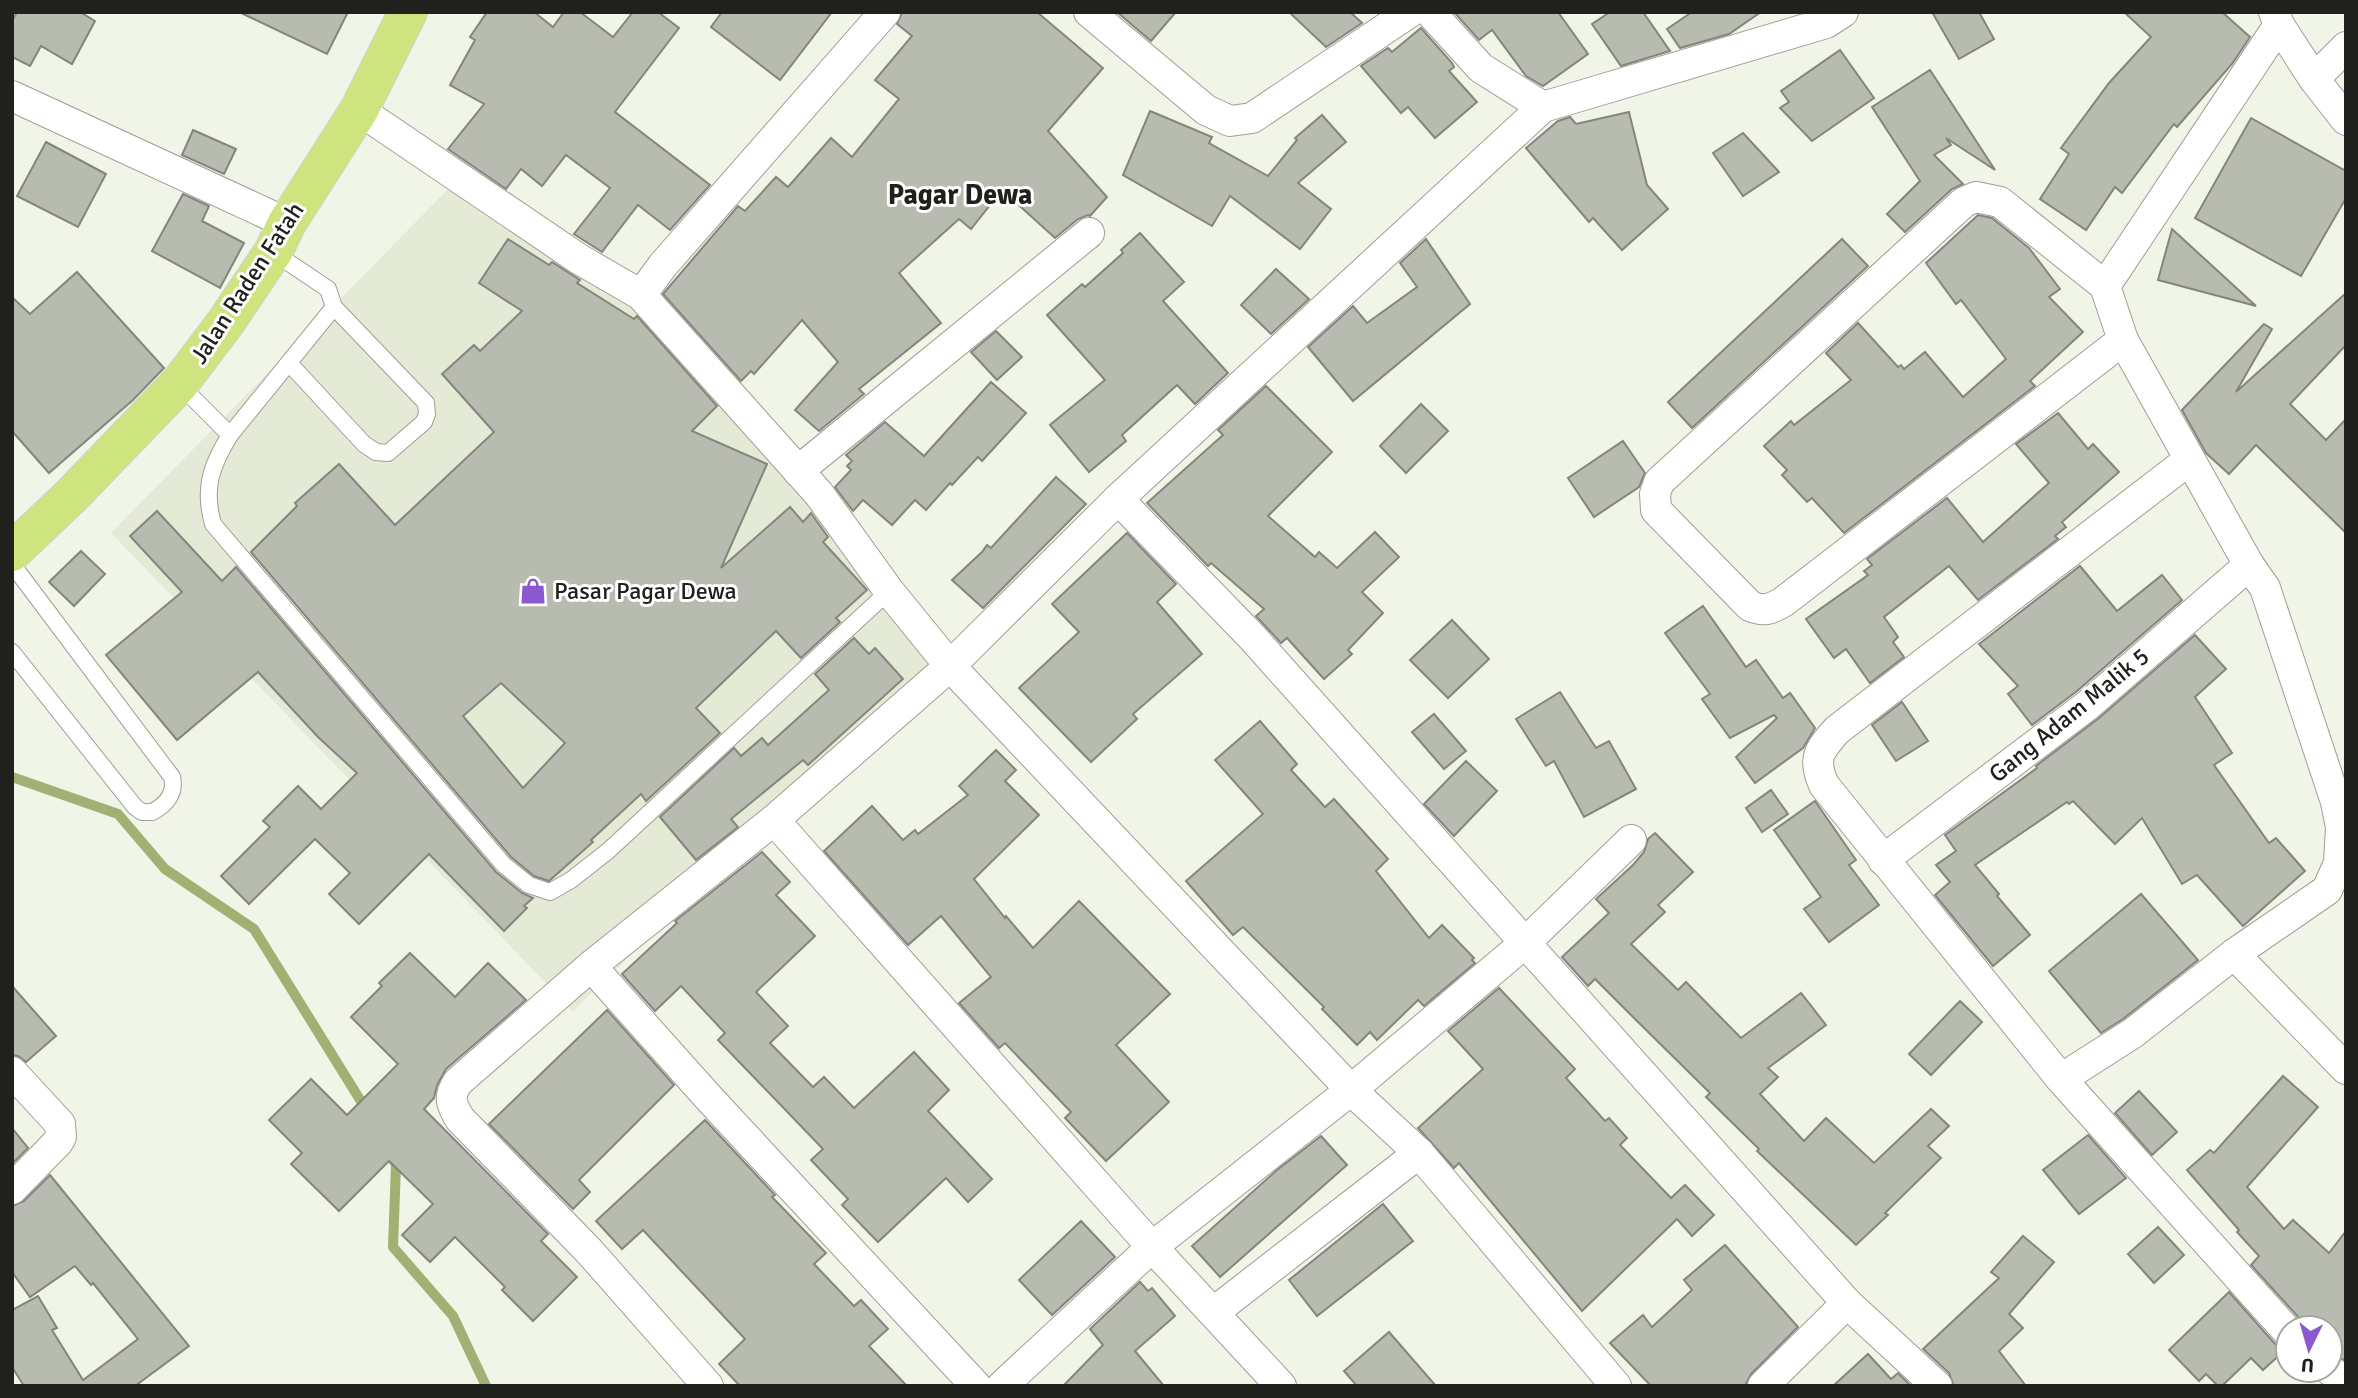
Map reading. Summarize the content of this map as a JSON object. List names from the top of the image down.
{
  "streets": {
    "highway": ["Jalan Raden Fatah"],
    "street": ["Gang Adam Malik 5"]
  },
  "districts": ["Pagar Dewa"],
  "places": {
    "shop": ["Pasar Pagar Dewa"]
  },
  "north": "bottom"
}
